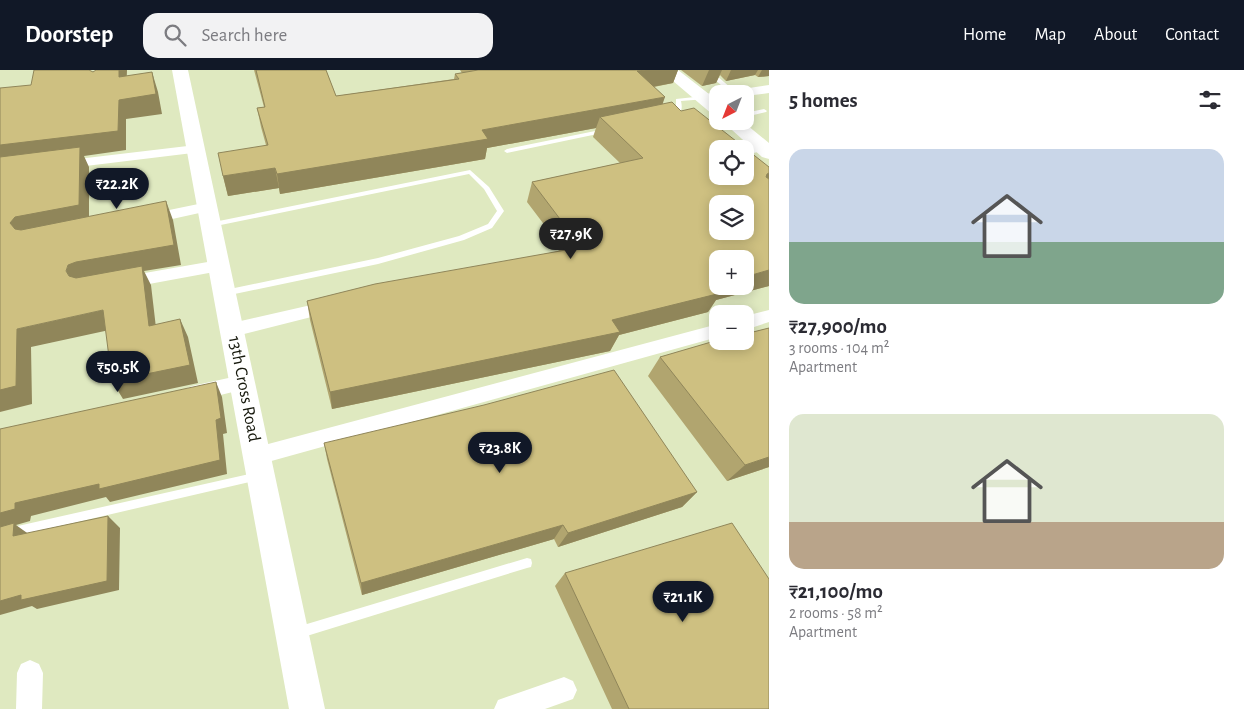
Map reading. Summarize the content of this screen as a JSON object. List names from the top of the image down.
{
  "streets": {
    "street": ["13th Cross Road"]
  },
  "north": "bottom left",
  "page": {
    "header": "Doorstep",
    "search": "Search here",
    "nav": [
      "Home",
      "Map",
      "About",
      "Contact"
    ],
    "heading": "5 homes",
    "map_buttons": ["+", "−"],
    "list": [
      {
        "name": "₹27,900/mo",
        "note": "3 rooms · 104 m² · Apartment"
      },
      {
        "name": "₹21,100/mo",
        "note": "2 rooms · 58 m² · Apartment"
      }
    ],
    "price": [
      "₹22.2K",
      "₹27.9K",
      "₹50.5K",
      "₹23.8K",
      "₹21.1K"
    ]
  }
}
